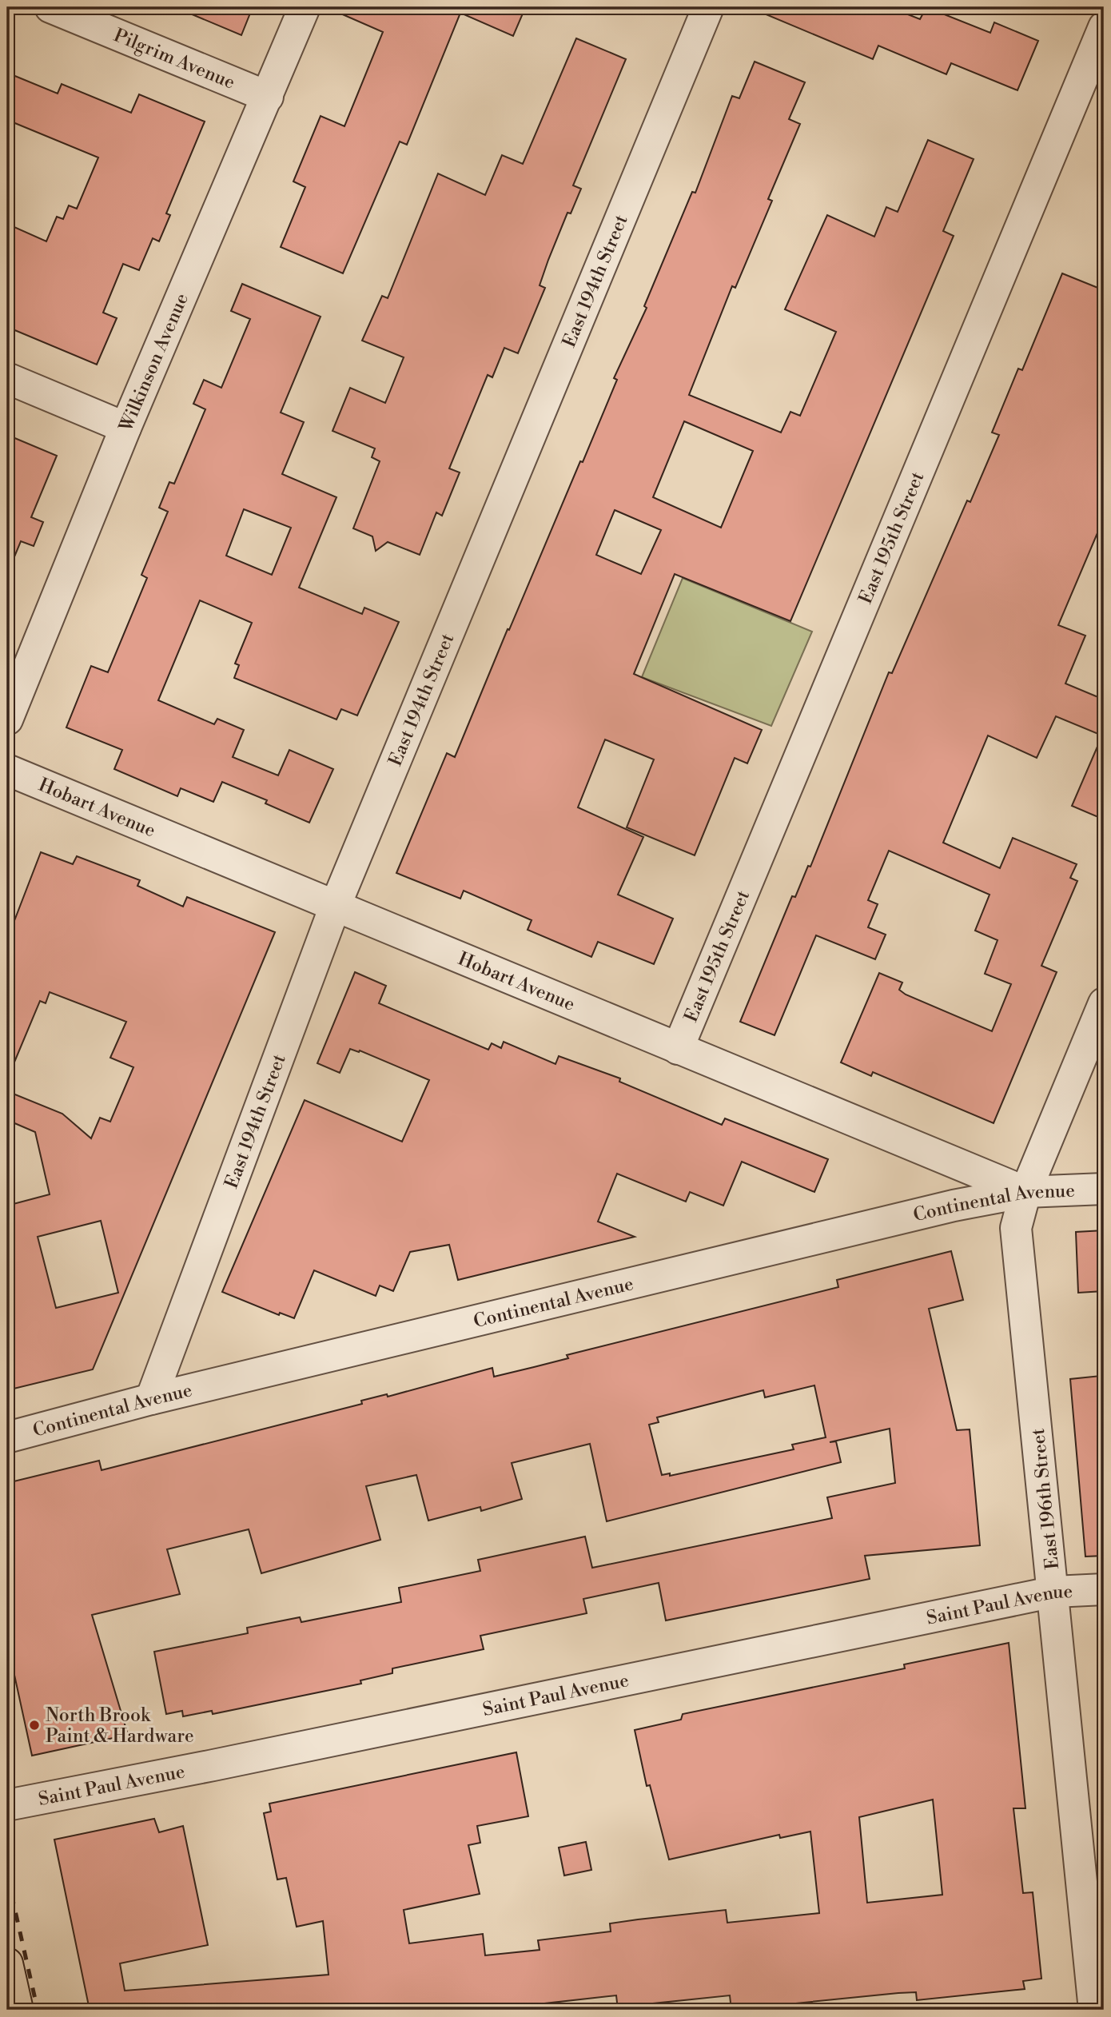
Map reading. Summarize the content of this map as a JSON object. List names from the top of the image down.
{
  "streets": {
    "street": [
      "Pilgrim Avenue",
      "East 194th Street",
      "Wilkinson Avenue",
      "East 195th Street",
      "Hobart Avenue",
      "Continental Avenue",
      "East 196th Street",
      "Saint Paul Avenue"
    ]
  },
  "crossings": [
    ["Pilgrim Avenue", "Wilkinson Avenue"],
    ["East 194th Street", "Hobart Avenue"],
    ["East 194th Street", "Continental Avenue"],
    ["East 195th Street", "Hobart Avenue"],
    ["Hobart Avenue", "Continental Avenue"],
    ["Hobart Avenue", "East 196th Street"],
    ["Continental Avenue", "East 196th Street"],
    ["East 196th Street", "Saint Paul Avenue"]
  ],
  "places": ["North Brook Paint & Hardware"]
}
